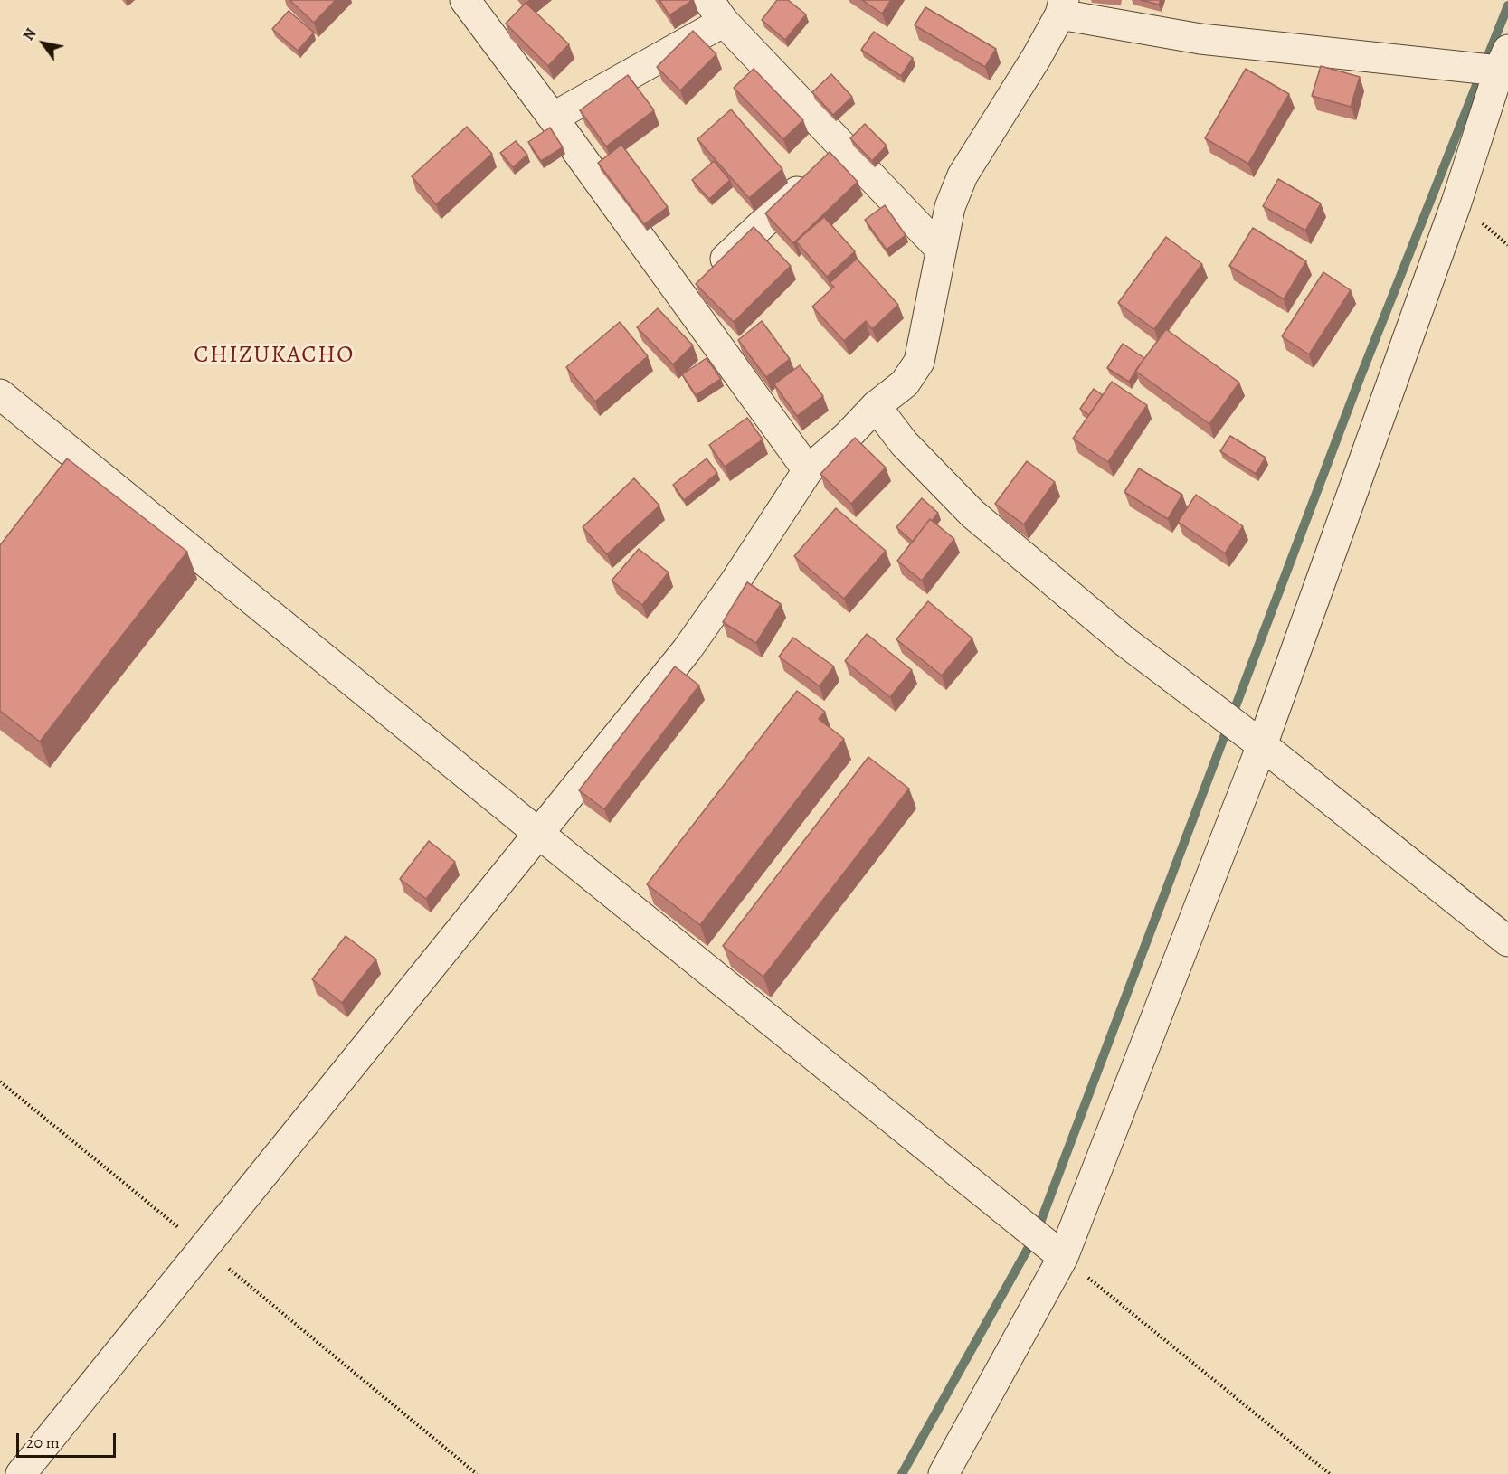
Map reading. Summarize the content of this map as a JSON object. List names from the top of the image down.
{
  "districts": ["CHIZUKACHO"],
  "scale_bar": "20 m",
  "north": "top left"
}
